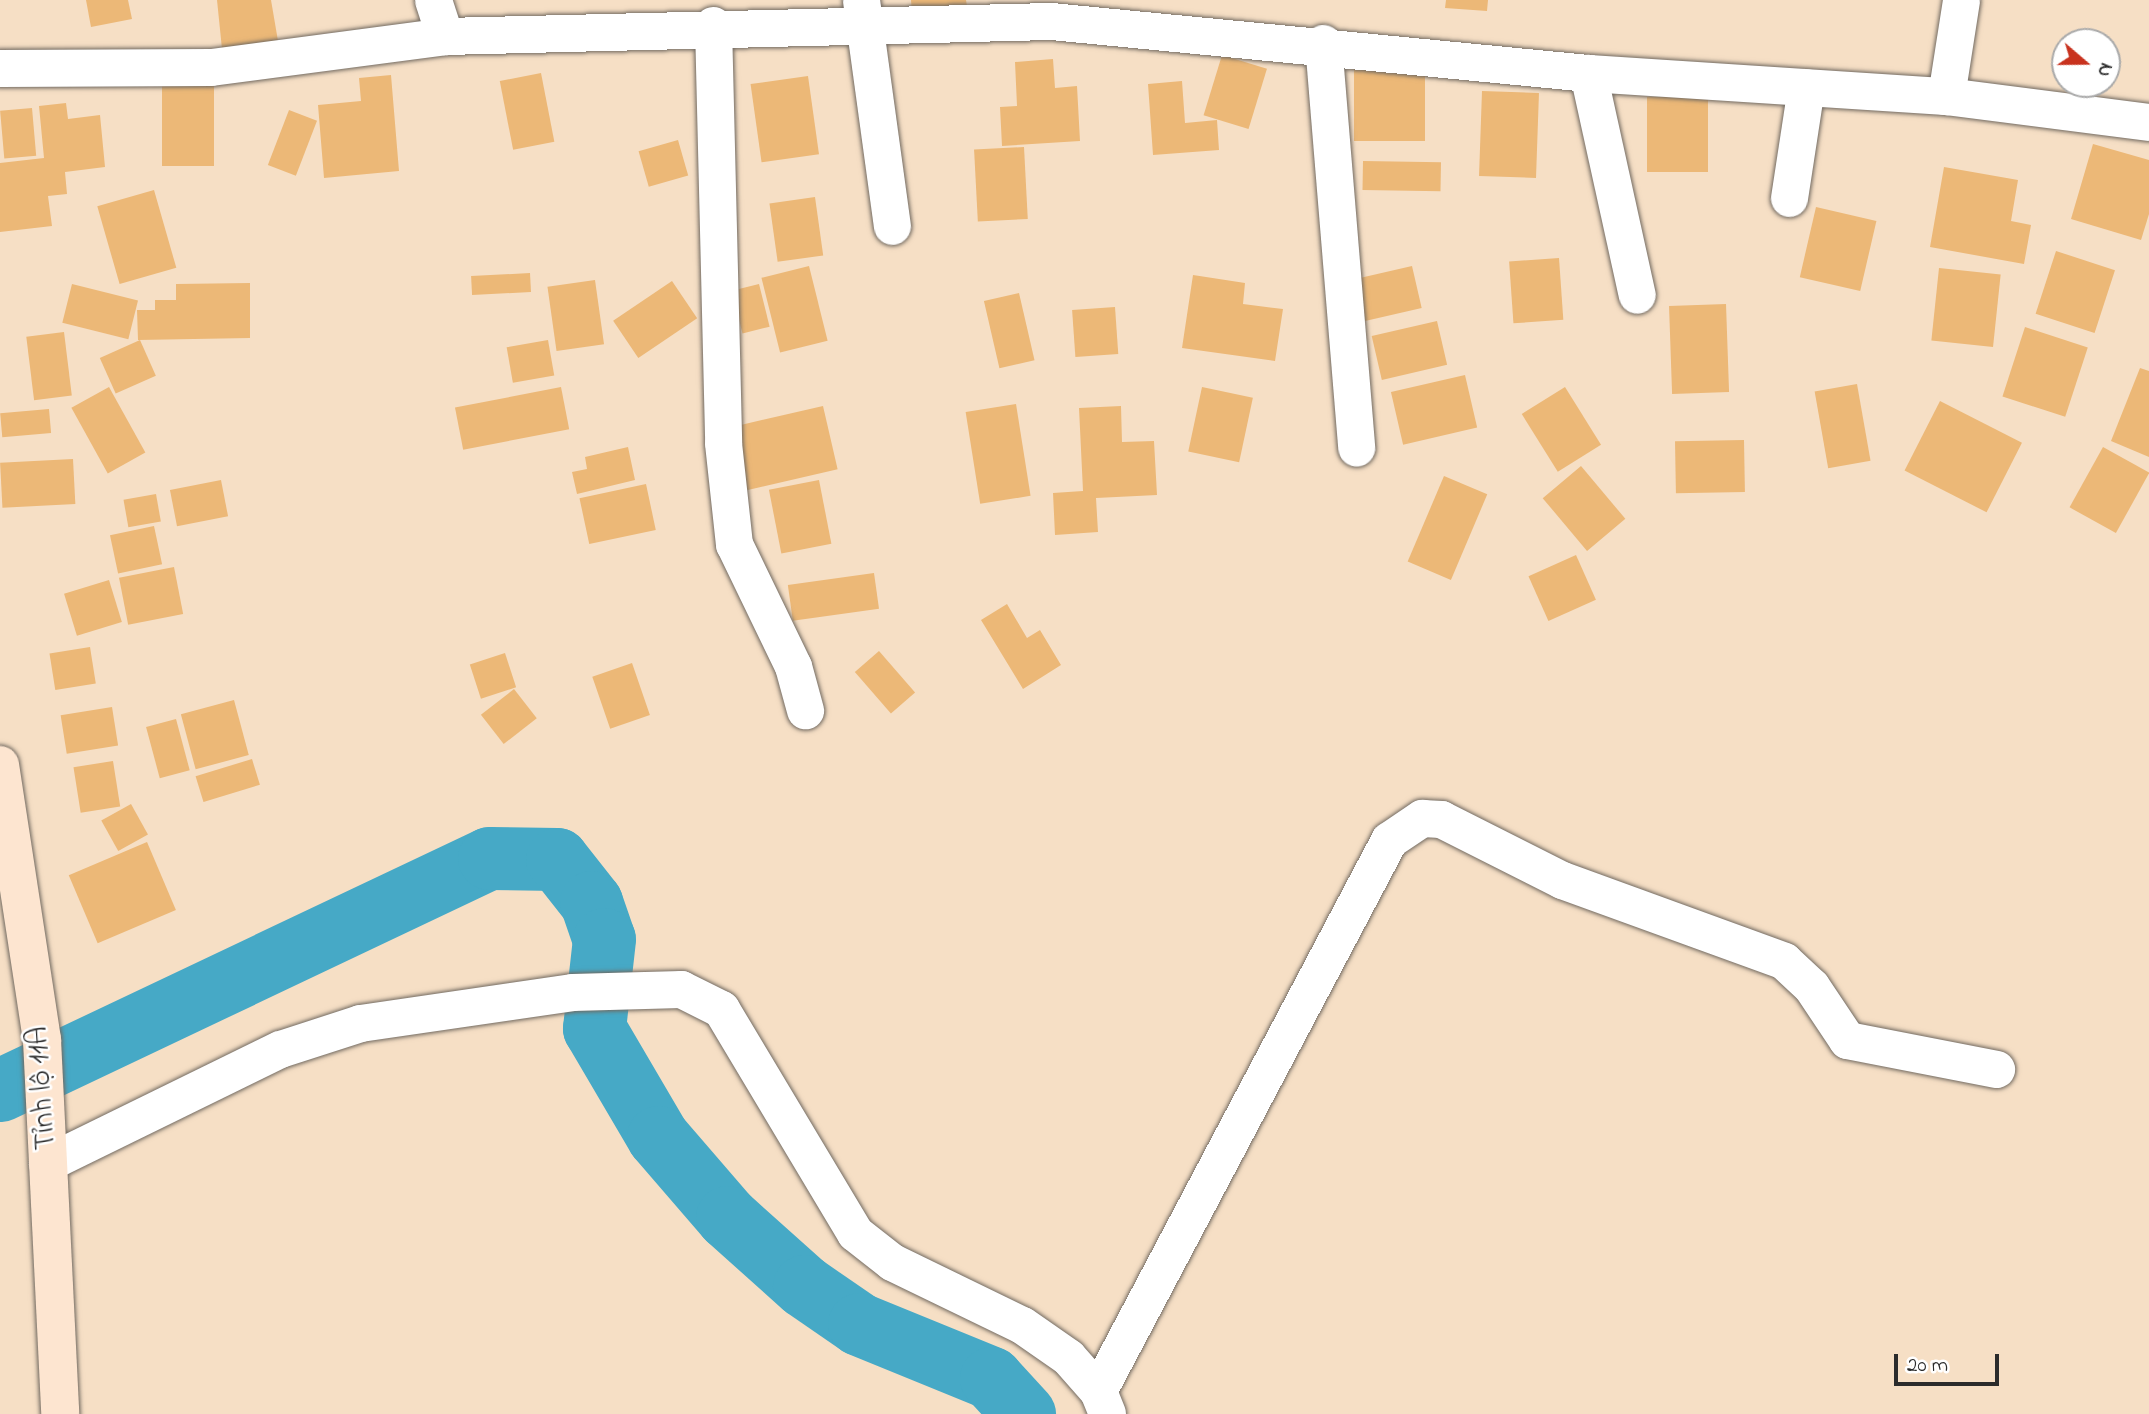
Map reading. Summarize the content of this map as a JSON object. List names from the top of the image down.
{
  "streets": {
    "main road": ["Tỉnh lộ 11A"]
  },
  "scale_bar": "20 m",
  "north": "right"
}
